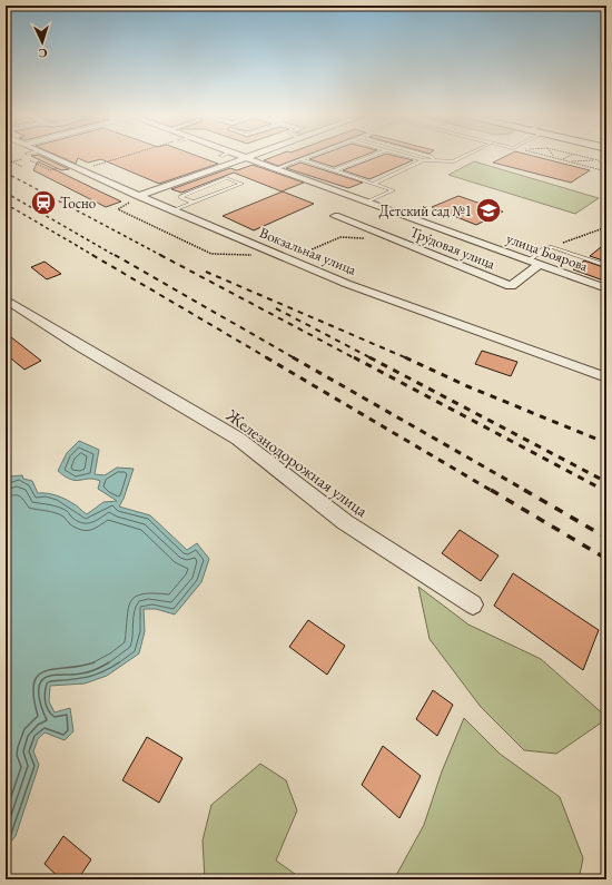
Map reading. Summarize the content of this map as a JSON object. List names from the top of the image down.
{
  "streets": {
    "street": [
      "Трудовая улица",
      "Вокзальная улица",
      "улица Боярова",
      "Железнодорожная улица"
    ]
  },
  "crossings": [
    ["Трудовая улица", "улица Боярова"]
  ],
  "places": {
    "station": ["Тосно"],
    "school or university": ["Детский сад №1"]
  },
  "north": "bottom"
}
